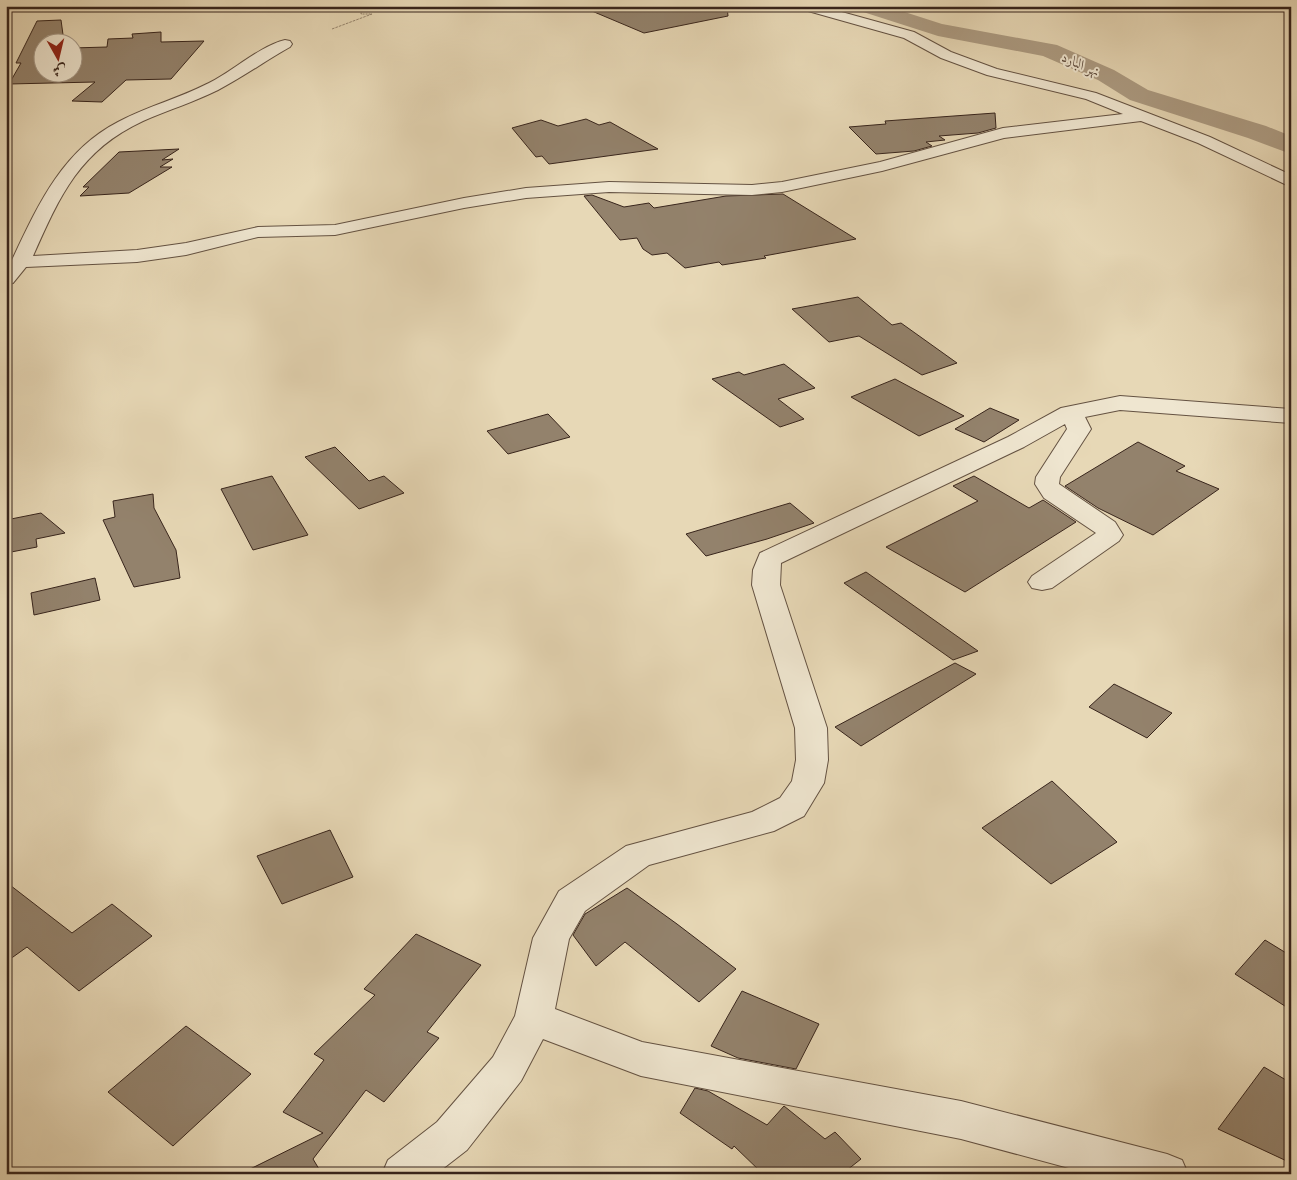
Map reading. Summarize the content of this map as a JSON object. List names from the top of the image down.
{
  "water": ["نهر البارد"],
  "north": "bottom"
}
